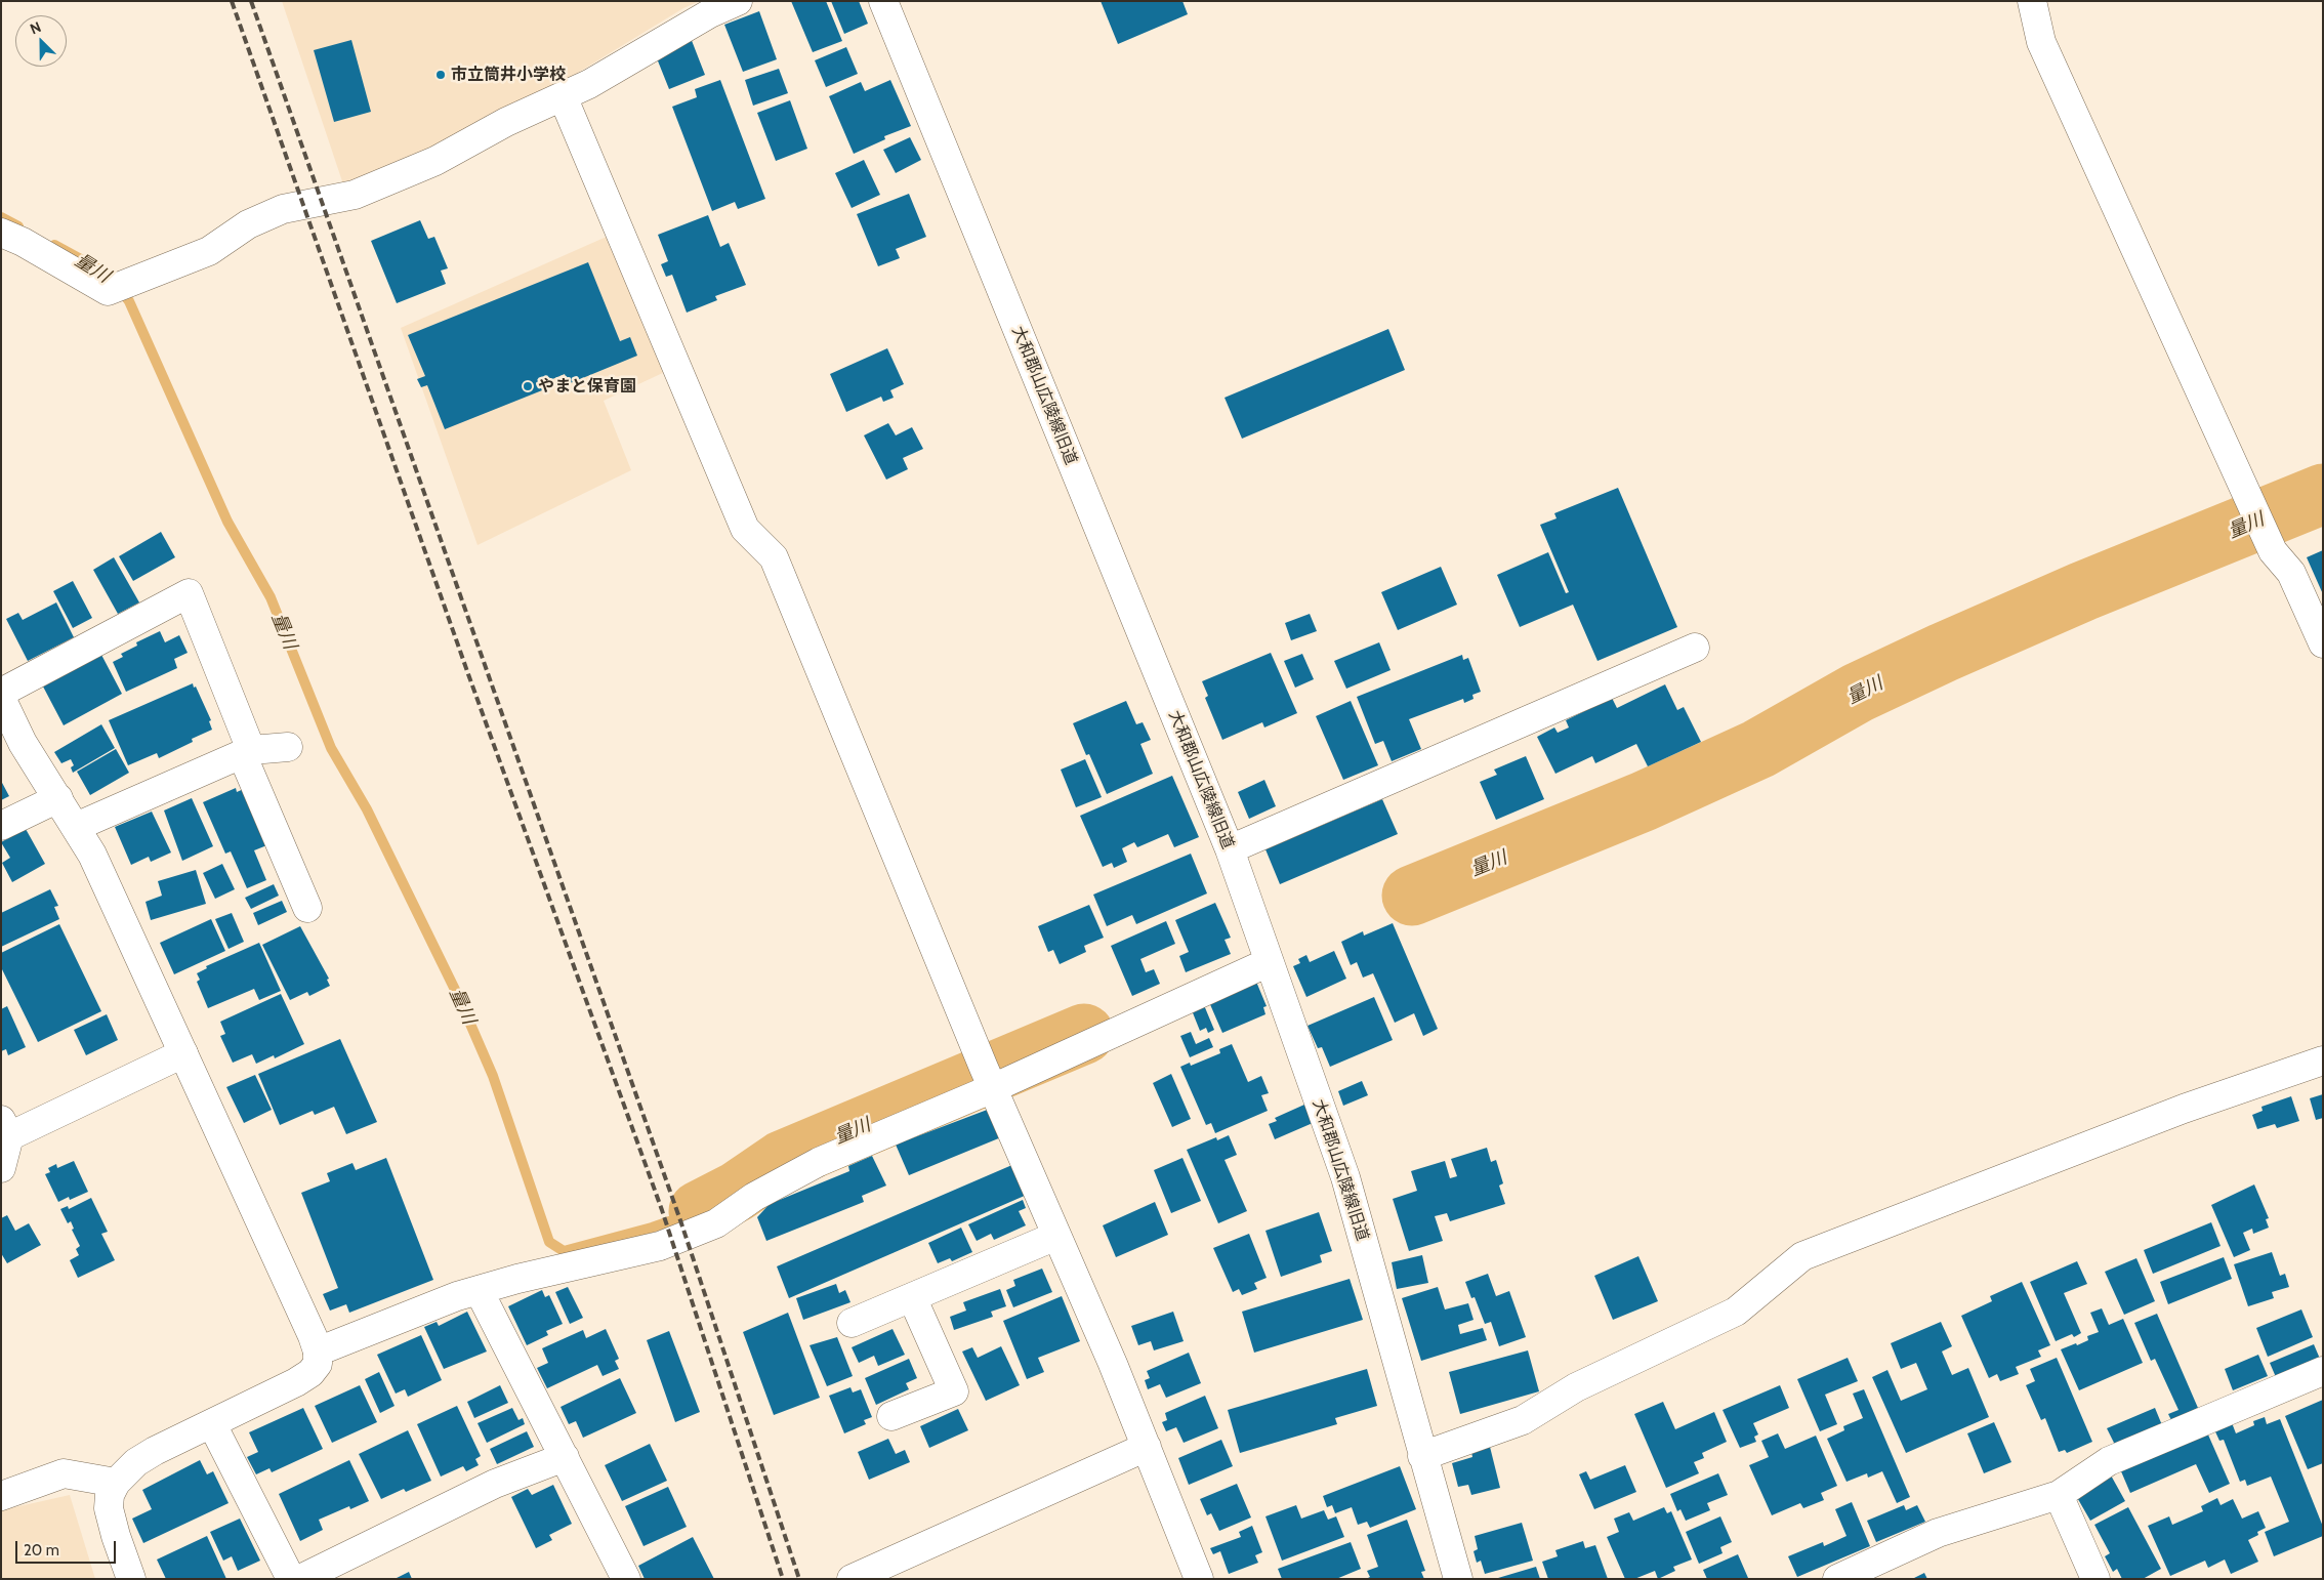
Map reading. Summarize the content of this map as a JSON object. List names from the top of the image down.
{
  "streets": {
    "street": ["大和郡山広陵線旧道"]
  },
  "water": ["量川"],
  "places": ["市立筒井小学校", "やまと保育園"],
  "scale_bar": "20 m",
  "north": "top left"
}
